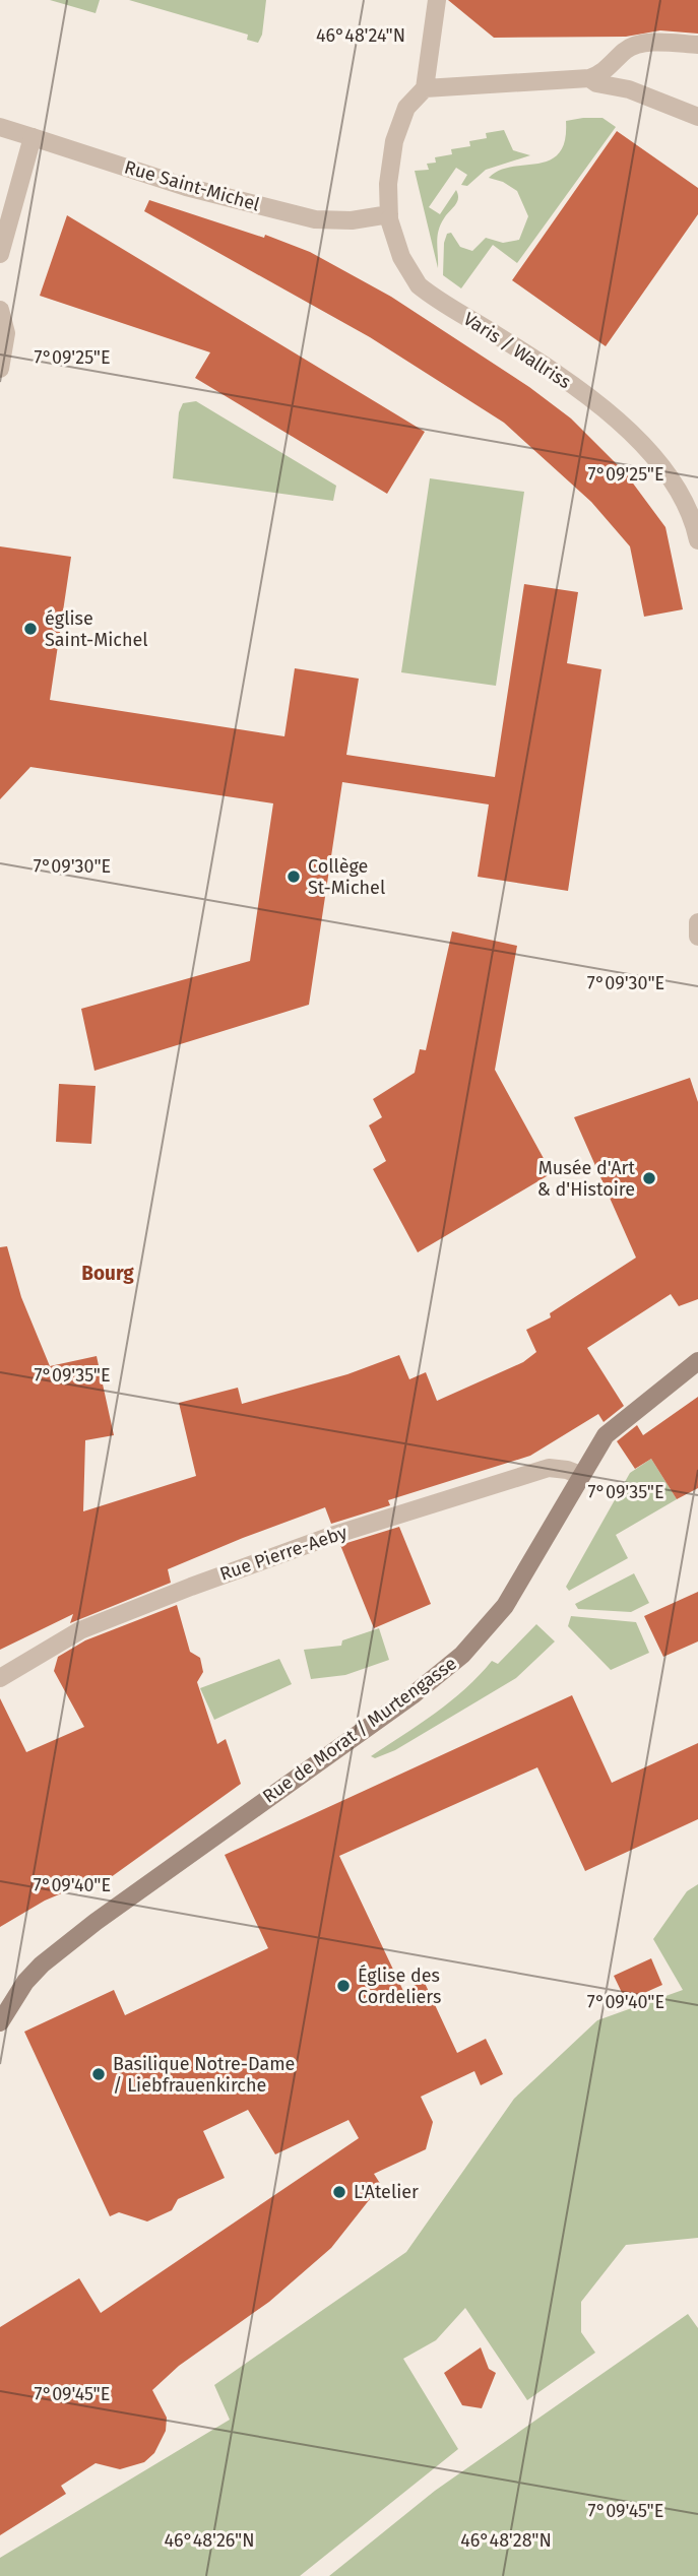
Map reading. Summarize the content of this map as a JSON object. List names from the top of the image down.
{
  "streets": {
    "main road": ["Rue de Morat / Murtengasse"],
    "street": ["Rue Saint-Michel", "Varis / Wallriss", "Rue Pierre-Aeby"]
  },
  "crossings": [
    ["Rue Saint-Michel", "Varis / Wallriss"],
    ["Rue Pierre-Aeby", "Rue de Morat / Murtengasse"]
  ],
  "districts": ["Bourg"],
  "places": [
    "église Saint-Michel",
    "Collège St-Michel",
    "Musée d'Art & d'Histoire",
    "Église des Cordeliers",
    "Basilique Notre-Dame / Liebfrauenkirche",
    "L'Atelier"
  ],
  "coordinates": [
    "46°48'24\"N",
    "7°09'25\"E",
    "7°09'30\"E",
    "7°09'35\"E",
    "7°09'40\"E",
    "7°09'45\"E",
    "46°48'26\"N",
    "46°48'28\"N"
  ]
}
